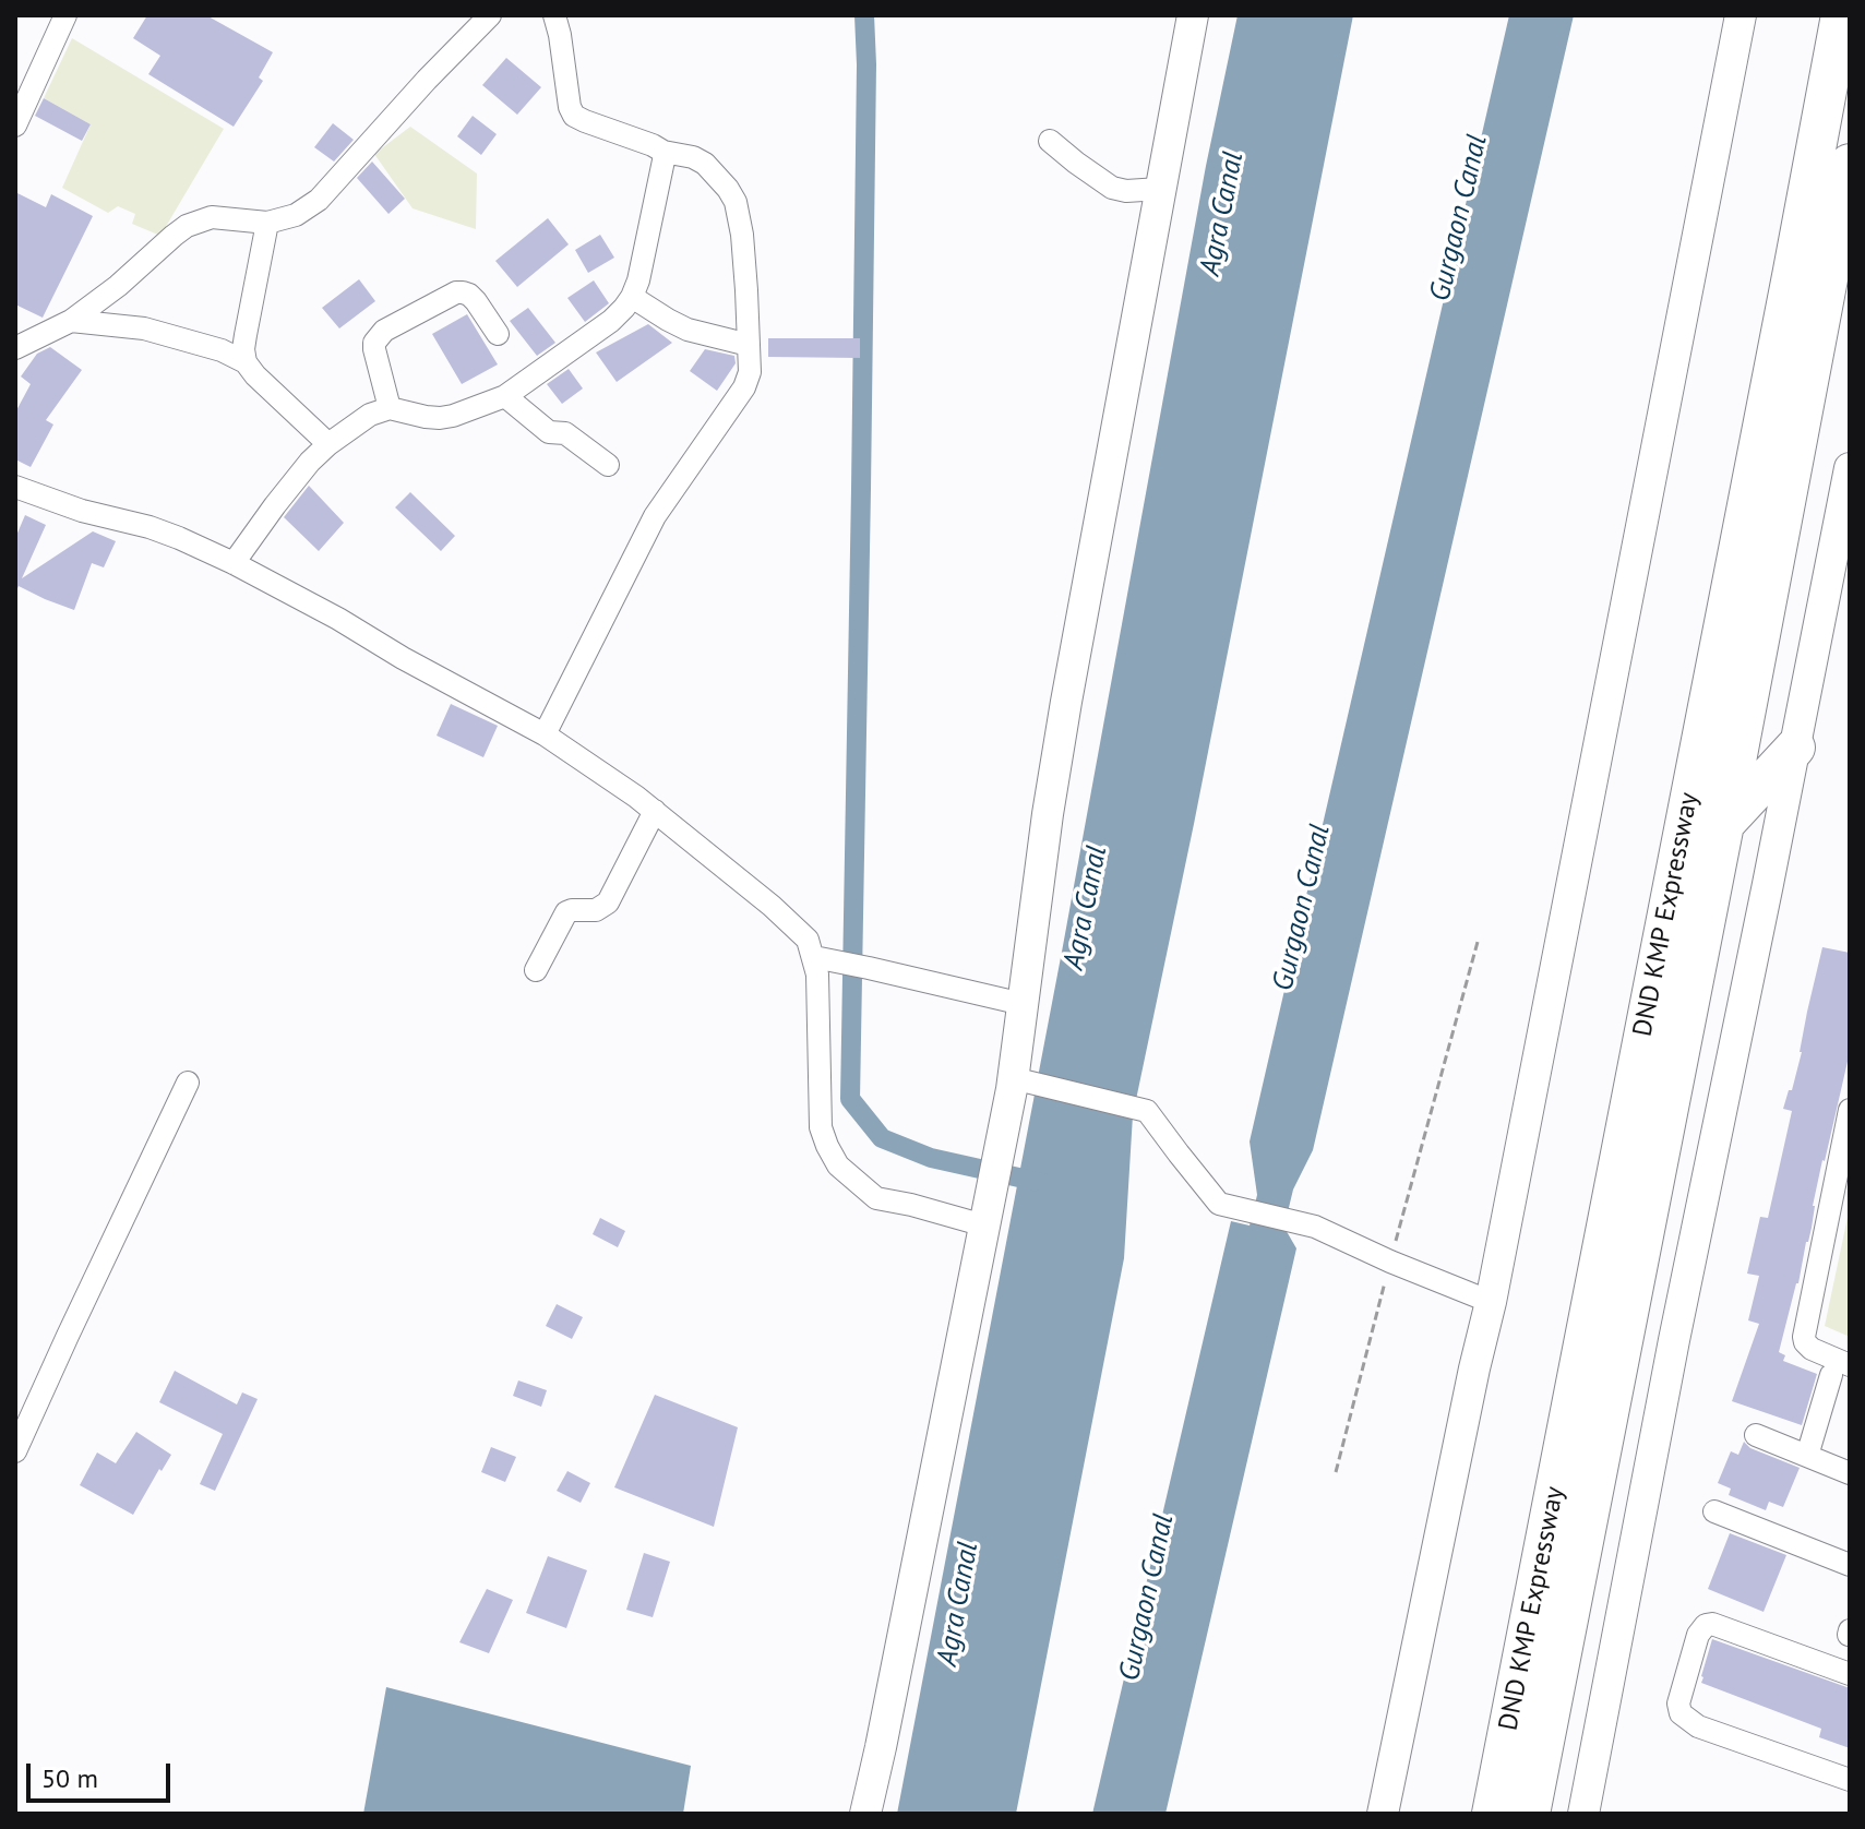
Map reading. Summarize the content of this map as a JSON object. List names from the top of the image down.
{
  "streets": {
    "highway": ["DND KMP Expressway"]
  },
  "water": ["Agra Canal", "Gurgaon Canal"],
  "scale_bar": "50 m"
}
